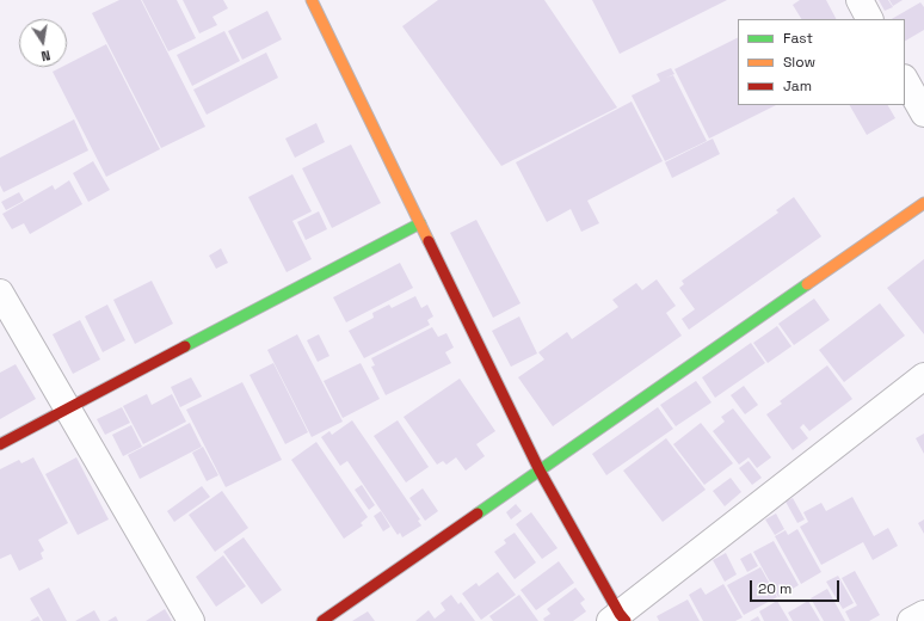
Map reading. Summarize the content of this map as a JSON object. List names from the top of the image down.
{
  "legend": ["Fast", "Slow", "Jam"],
  "scale_bar": "20 m",
  "north": "bottom"
}
